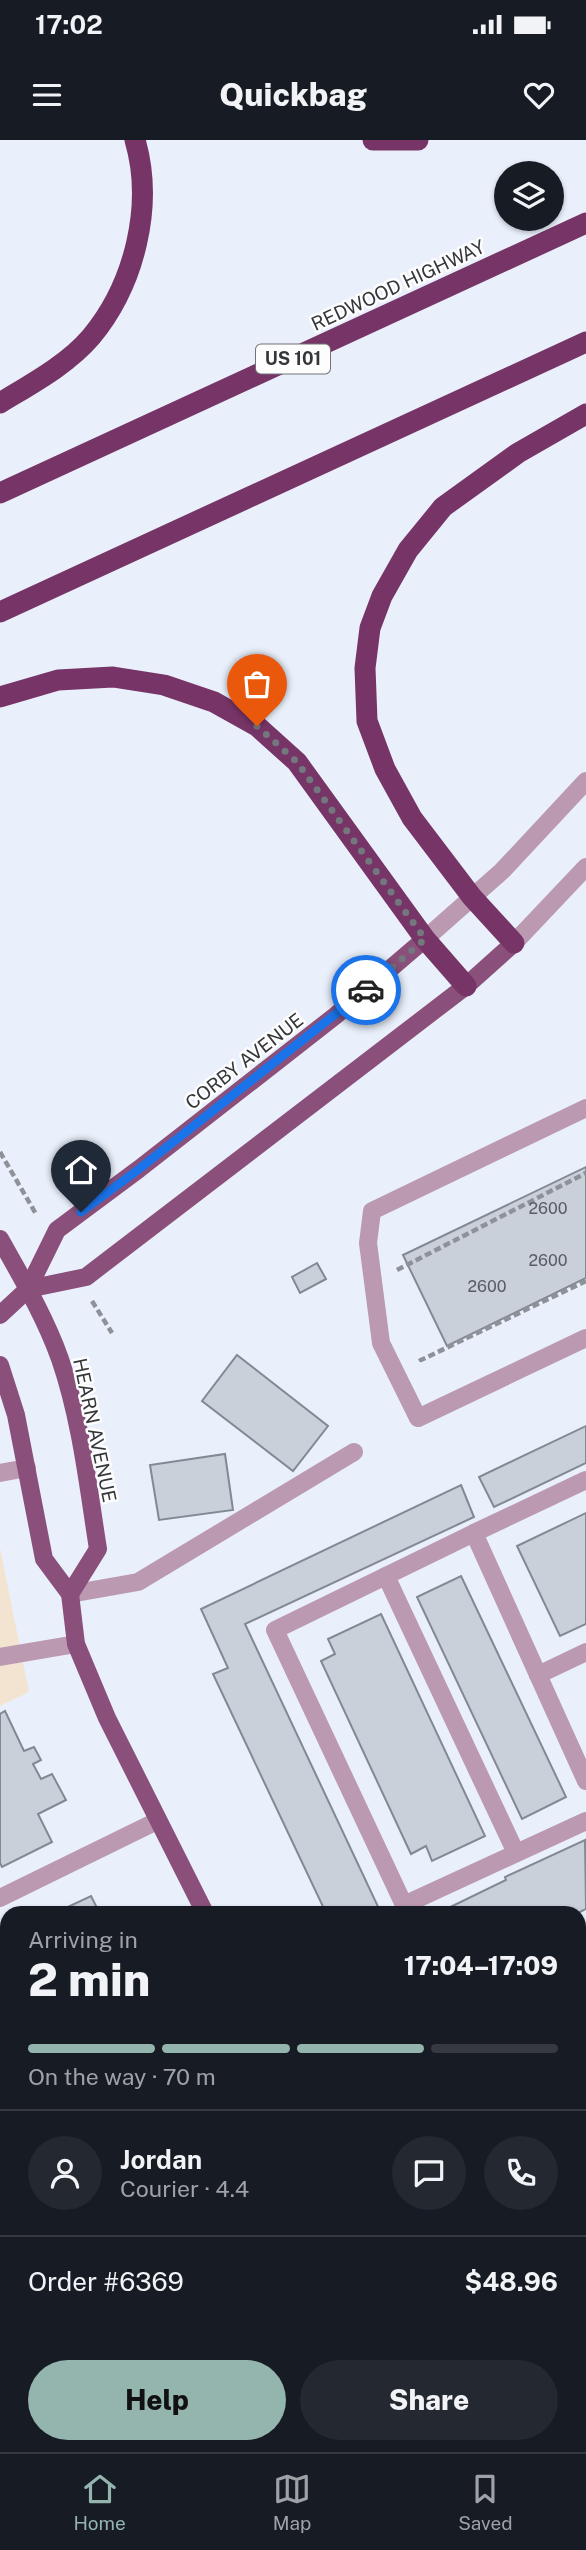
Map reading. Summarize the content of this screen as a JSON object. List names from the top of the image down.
{
  "streets": {
    "highway": ["REDWOOD HIGHWAY", "US 101"],
    "main road": ["CORBY AVENUE", "HEARN AVENUE"]
  },
  "crossings": [
    ["CORBY AVENUE", "HEARN AVENUE"]
  ],
  "house_numbers": ["2600", "2600", "2600"],
  "page": {
    "status": "17:02",
    "header": "Quickbag",
    "heading": ["2 min", "Arriving in", "17:04–17:09"],
    "panel": [
      "Jordan",
      "Courier · 4.4",
      "Order #6369",
      "$48.96"
    ],
    "bar": "On the way · 70 m",
    "buttons": ["Help", "Share"],
    "tabs": ["Home", "Map", "Saved"]
  }
}
